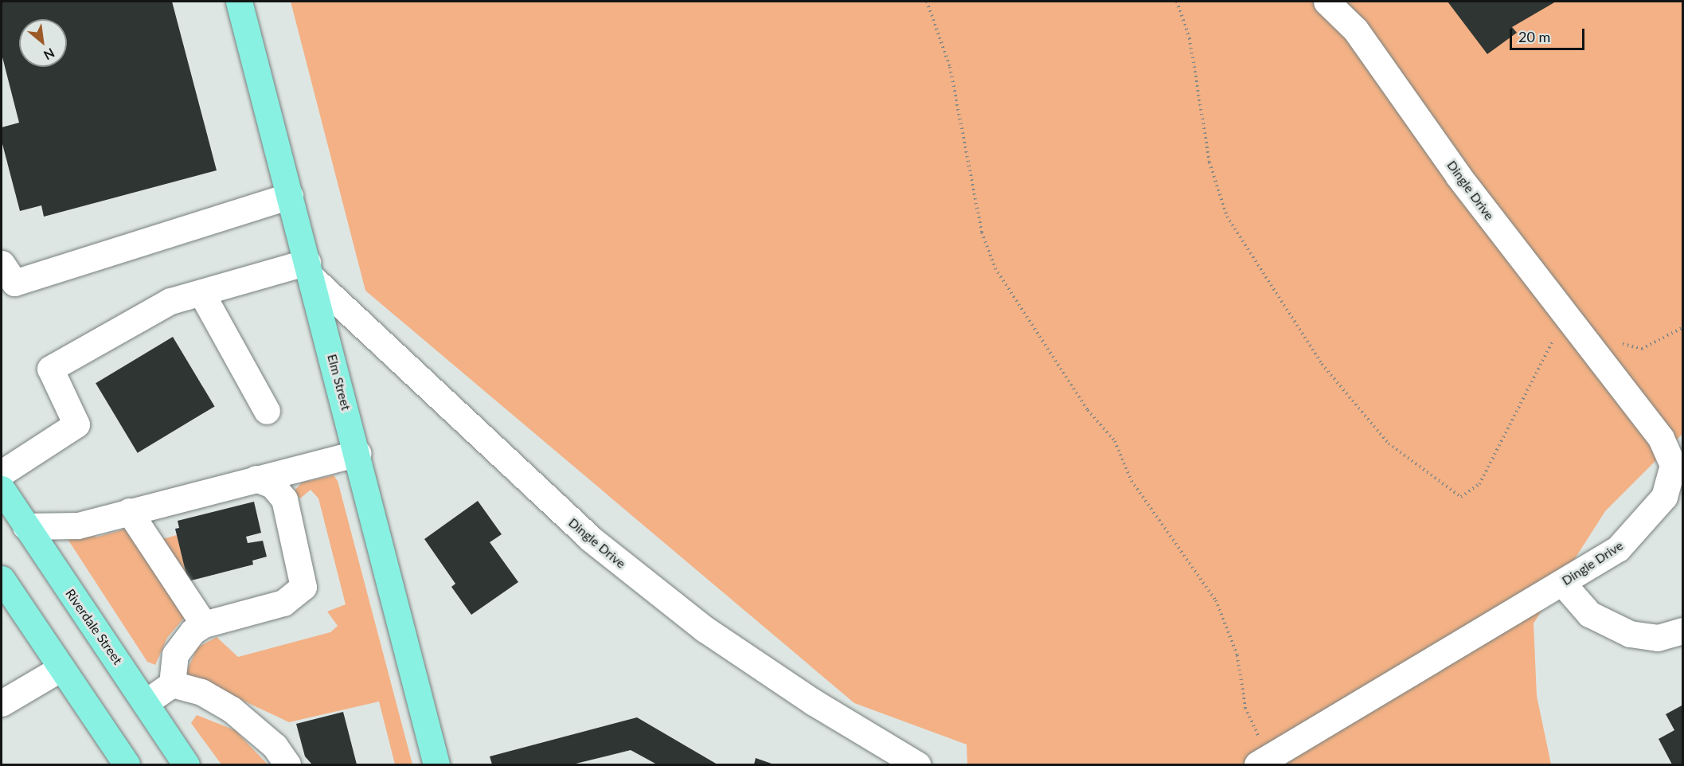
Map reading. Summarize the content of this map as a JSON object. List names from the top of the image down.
{
  "streets": {
    "main road": ["Elm Street", "Riverdale Street"],
    "street": ["Dingle Drive"]
  },
  "crossings": [
    ["Dingle Drive", "Elm Street"]
  ],
  "scale_bar": "20 m",
  "north": "bottom right"
}
